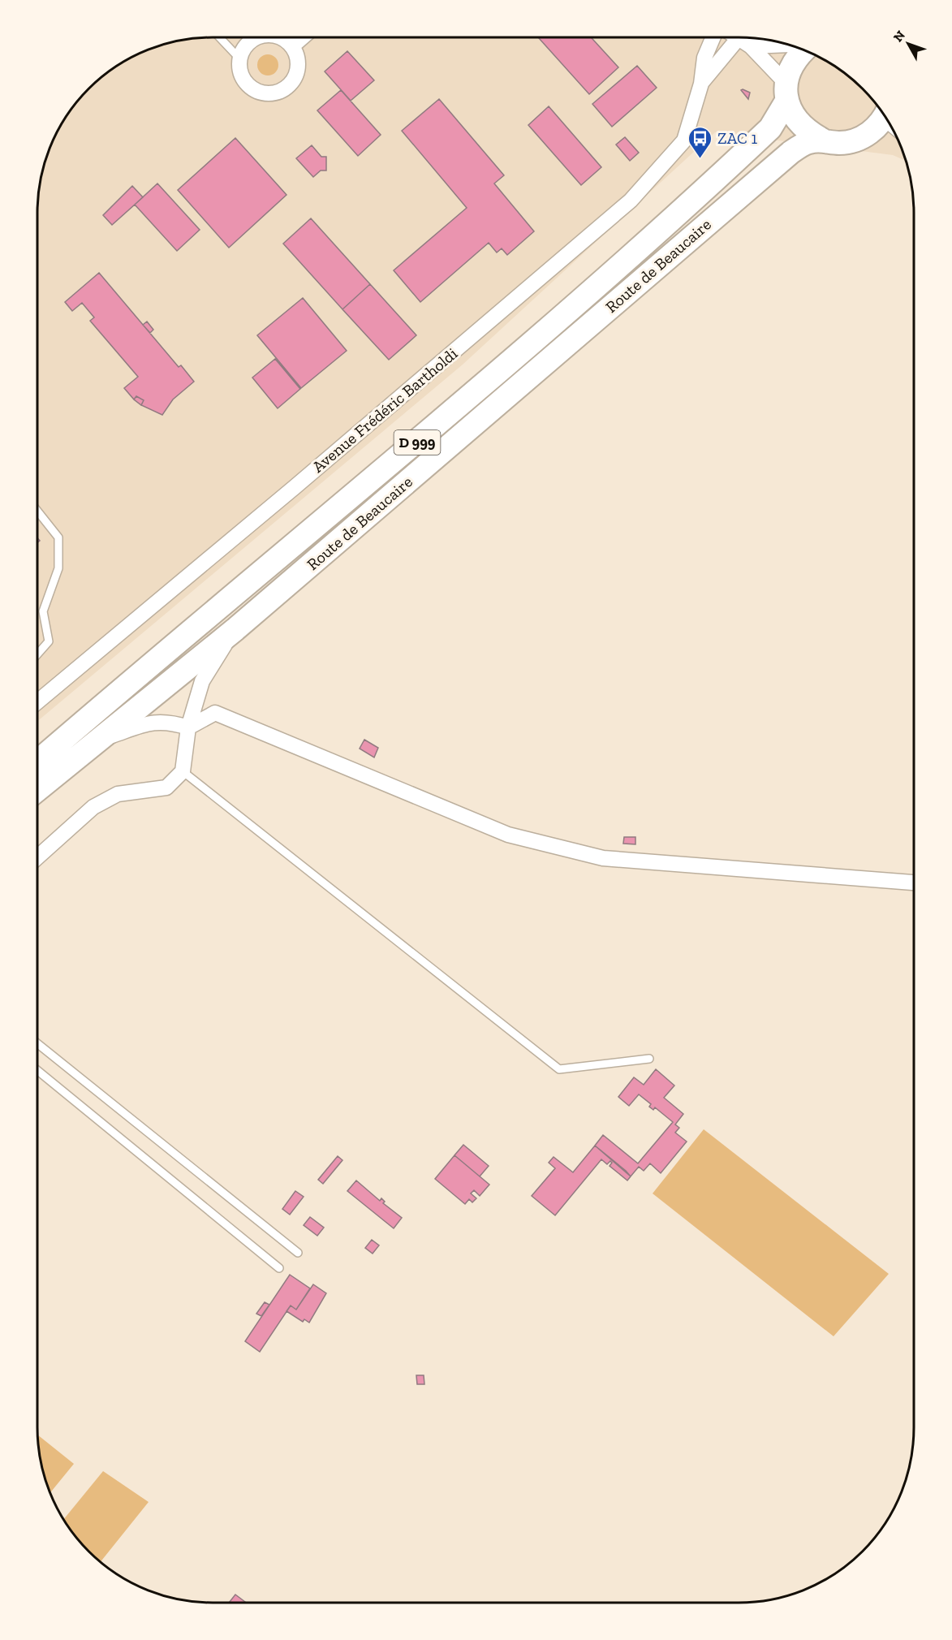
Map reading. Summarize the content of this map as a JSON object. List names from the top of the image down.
{
  "streets": {
    "main road": ["Route de Beaucaire", "D 999"],
    "street": ["Avenue Frédéric Bartholdi"]
  },
  "places": {
    "bus stop": ["ZAC 1"]
  },
  "north": "top left"
}
